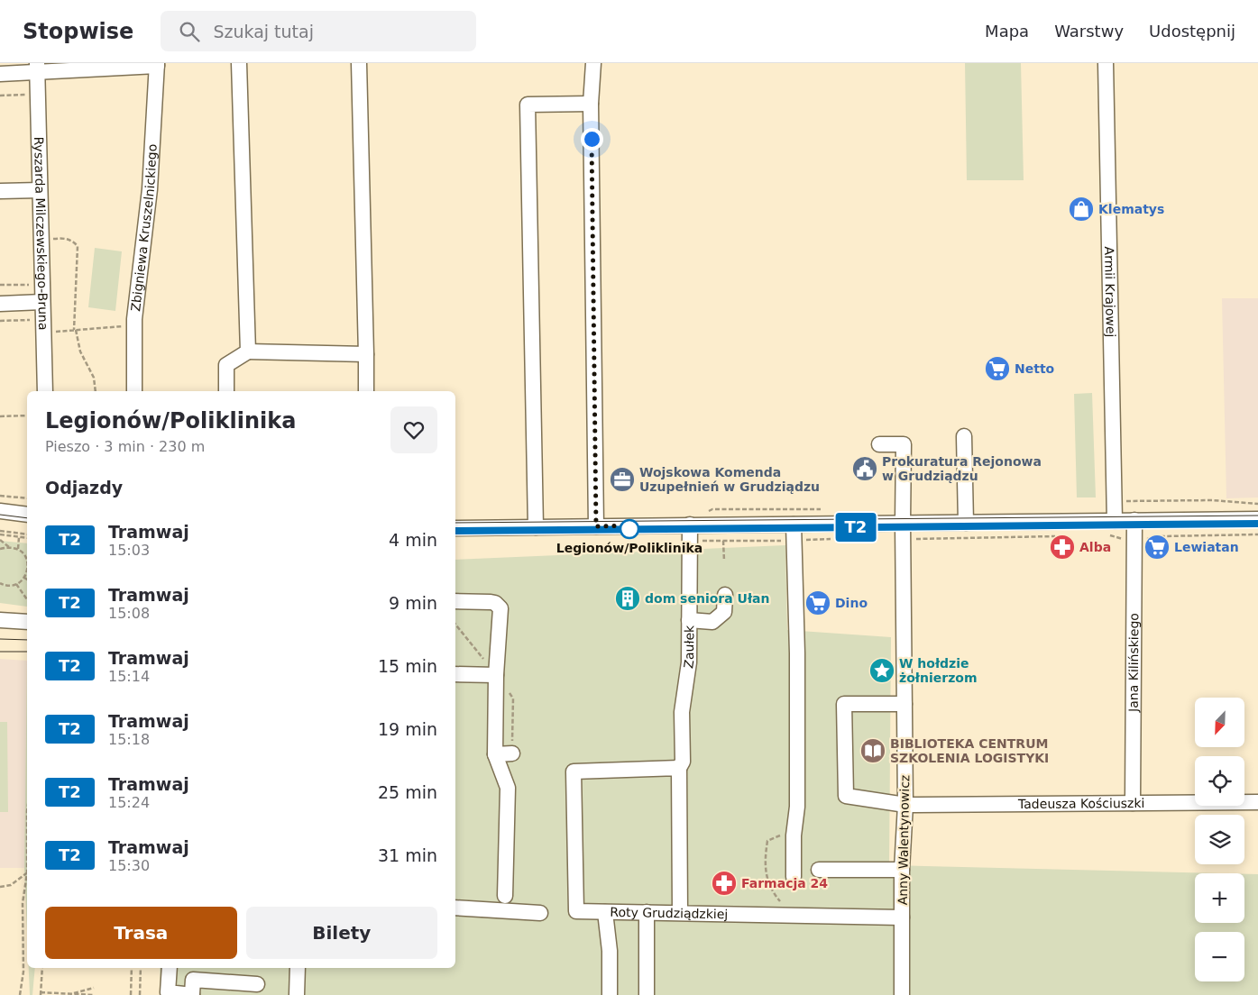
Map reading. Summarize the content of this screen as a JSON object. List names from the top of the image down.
{
  "streets": {
    "street": [
      "Zbigniewa Kruszelnickiego",
      "Ryszarda Milczewskiego-Bruna",
      "Armii Krajowej",
      "Zaułek",
      "Jana Kilińskiego",
      "Tadeusza Kościuszki",
      "Anny Walentynowicz",
      "Roty Grudziądzkiej"
    ]
  },
  "crossings": [
    ["Zaułek", "Roty Grudziądzkiej"],
    ["Jana Kilińskiego", "Tadeusza Kościuszki"],
    ["Tadeusza Kościuszki", "Anny Walentynowicz"],
    ["Anny Walentynowicz", "Roty Grudziądzkiej"]
  ],
  "places": {
    "shop": ["Klematys"],
    "supermarket": ["Netto", "Lewiatan", "Dino"],
    "public building": ["Prokuratura Rejonowa w Grudziądzu"],
    "office": ["Wojskowa Komenda Uzupełnień w Grudziądzu"],
    "other": ["Legionów/Poliklinika"],
    "pharmacy": ["Alba", "Farmacja 24"],
    "building": ["dom seniora Ułan"],
    "place": ["W hołdzie żołnierzom"],
    "library": ["BIBLIOTEKA CENTRUM SZKOLENIA LOGISTYKI"]
  },
  "lines": ["tram line T2"],
  "north": "bottom left",
  "page": {
    "header": "Stopwise",
    "search": "Szukaj tutaj",
    "nav": ["Mapa", "Warstwy", "Udostępnij"],
    "on_map": "T2",
    "heading": [
      ["Legionów/Poliklinika", "Pieszo · 3 min · 230 m"],
      "Odjazdy"
    ],
    "list": [
      {
        "mark": "T2",
        "name": "Tramwaj",
        "note": "15:03",
        "value": "4 min"
      },
      {
        "mark": "T2",
        "name": "Tramwaj",
        "note": "15:08",
        "value": "9 min"
      },
      {
        "mark": "T2",
        "name": "Tramwaj",
        "note": "15:14",
        "value": "15 min"
      },
      {
        "mark": "T2",
        "name": "Tramwaj",
        "note": "15:18",
        "value": "19 min"
      },
      {
        "mark": "T2",
        "name": "Tramwaj",
        "note": "15:24",
        "value": "25 min"
      },
      {
        "mark": "T2",
        "name": "Tramwaj",
        "note": "15:30",
        "value": "31 min"
      }
    ],
    "map_buttons": ["+", "−"],
    "buttons": ["Trasa", "Bilety"]
  }
}
